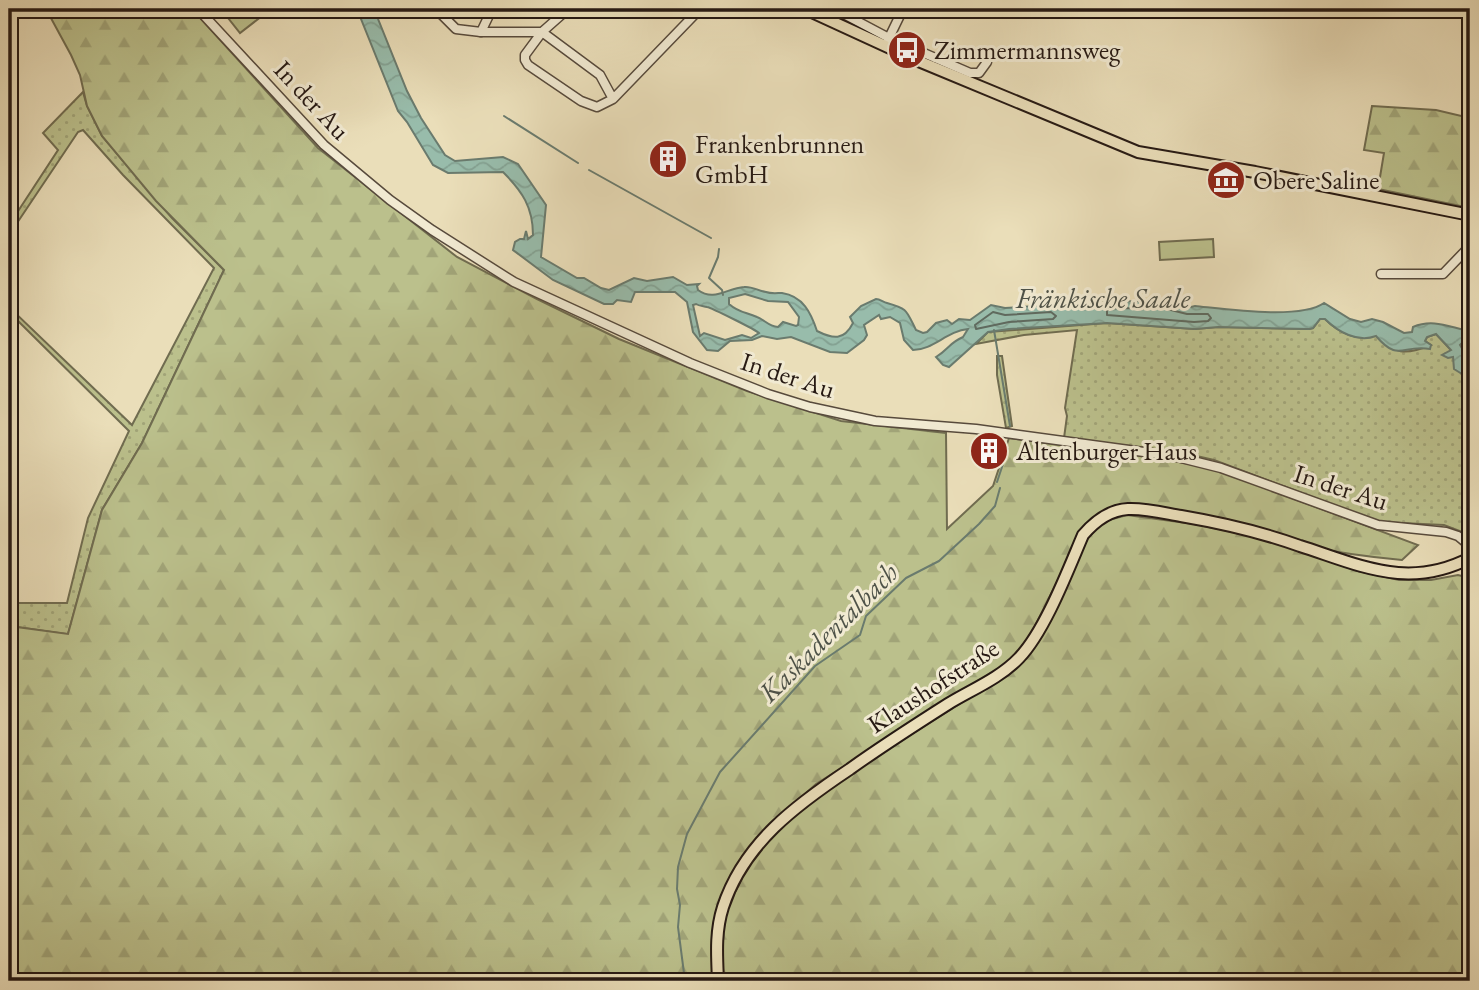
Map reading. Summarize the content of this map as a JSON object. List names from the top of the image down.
{
  "streets": {
    "main road": ["Klaushofstraße"],
    "street": ["In der Au"]
  },
  "water": ["Fränkische Saale", "Kaskadentalbach"],
  "places": {
    "bus stop": ["Zimmermannsweg"],
    "building": ["Frankenbrunnen GmbH", "Altenburger Haus"],
    "museum": ["Obere Saline"]
  }
}
